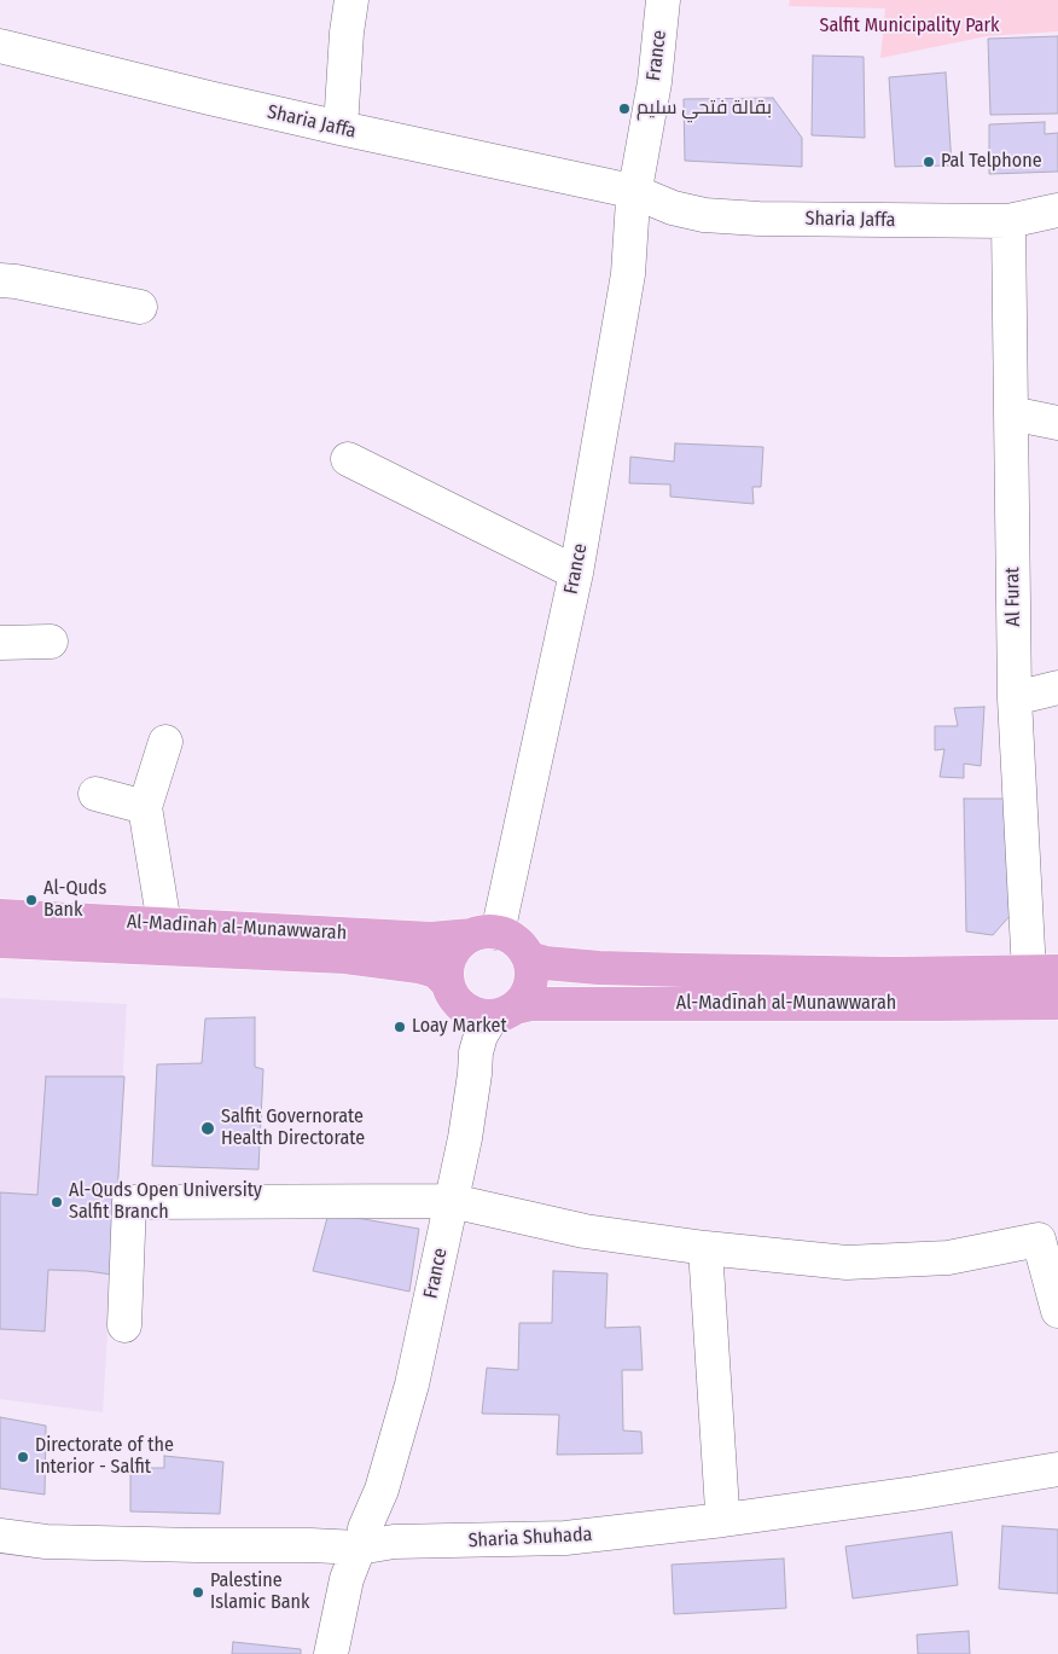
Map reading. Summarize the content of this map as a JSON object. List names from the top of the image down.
{
  "streets": {
    "main road": ["Al-Madīnah al-Munawwarah"],
    "street": [
      "France",
      "Sharia Jaffa",
      "Al Furat",
      "Sharia Shuhada"
    ]
  },
  "crossings": [
    ["France", "Sharia Jaffa"],
    ["France", "Al-Madīnah al-Munawwarah"],
    ["France", "Sharia Shuhada"],
    ["Sharia Jaffa", "Al Furat"],
    ["Al Furat", "Al-Madīnah al-Munawwarah"]
  ],
  "parks": ["Salfit Municipality Park"],
  "places": [
    "بقالة فتحي سليم",
    "Pal Telphone",
    "Al-Quds Bank",
    "Loay Market",
    "Salfit Governorate Health Directorate",
    "Al-Quds Open University Salfit Branch",
    "Directorate of the Interior - Salfit",
    "Palestine Islamic Bank"
  ]
}
